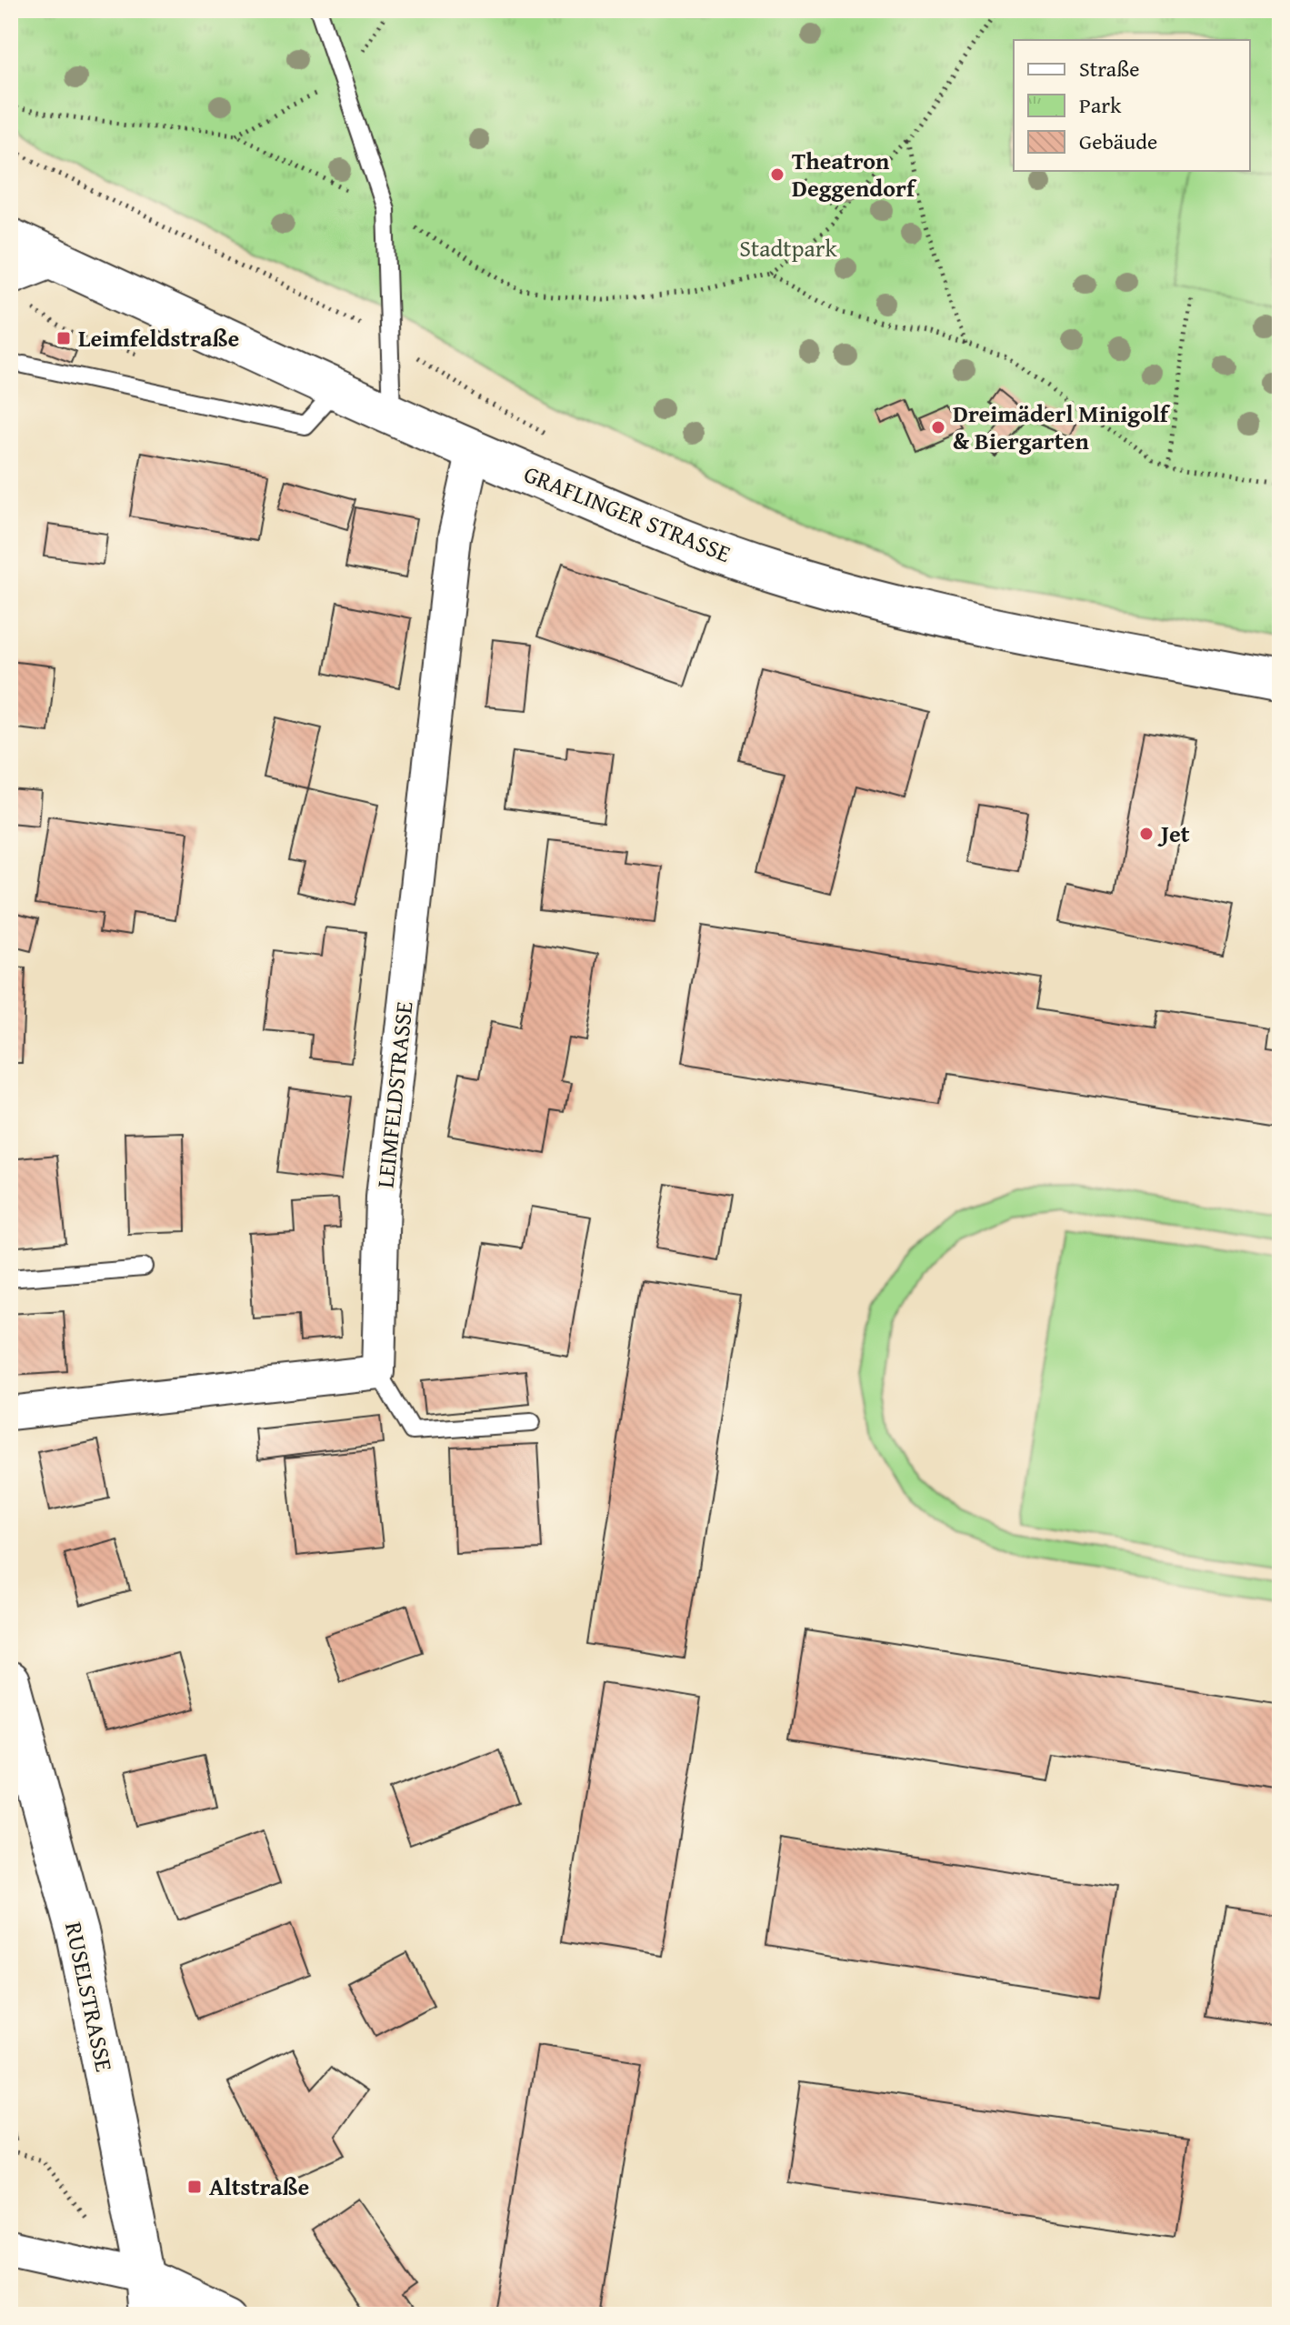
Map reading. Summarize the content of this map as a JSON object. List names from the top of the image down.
{
  "streets": {
    "street": ["GRAFLINGER STRASSE", "LEIMFELDSTRASSE", "RUSELSTRASSE"]
  },
  "crossings": [
    ["GRAFLINGER STRASSE", "LEIMFELDSTRASSE"]
  ],
  "parks": ["Stadtpark"],
  "places": {
    "other": ["Theatron Deggendorf", "Dreimäderl Minigolf & Biergarten", "Jet"],
    "transit": ["Leimfeldstraße", "Altstraße"]
  },
  "legend": ["Straße", "Park", "Gebäude"]
}
